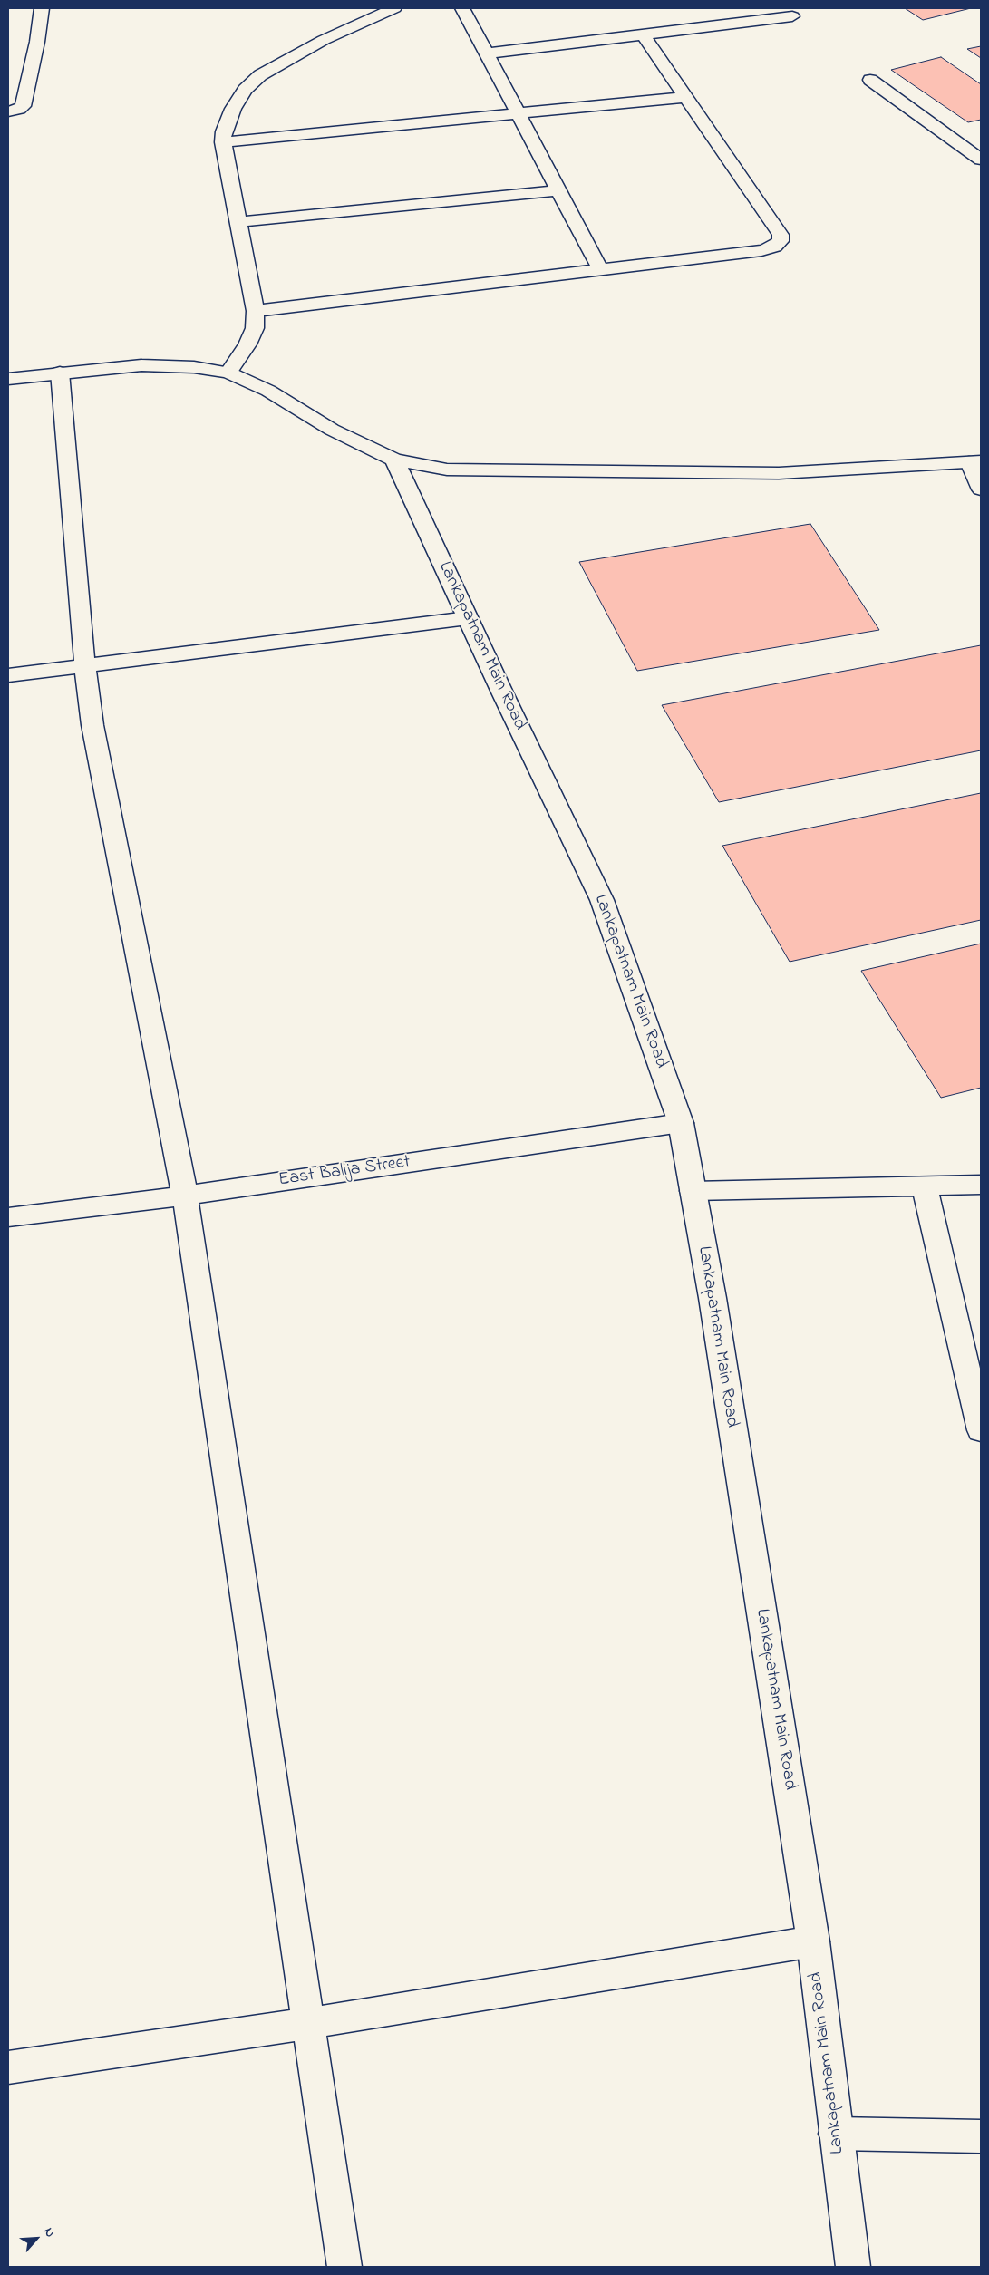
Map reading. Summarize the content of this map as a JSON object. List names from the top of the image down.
{
  "streets": {
    "street": ["Lankapatnam Main Road", "East Balija Street"]
  },
  "crossings": [
    ["Lankapatnam Main Road", "East Balija Street"]
  ],
  "north": "top right"
}
